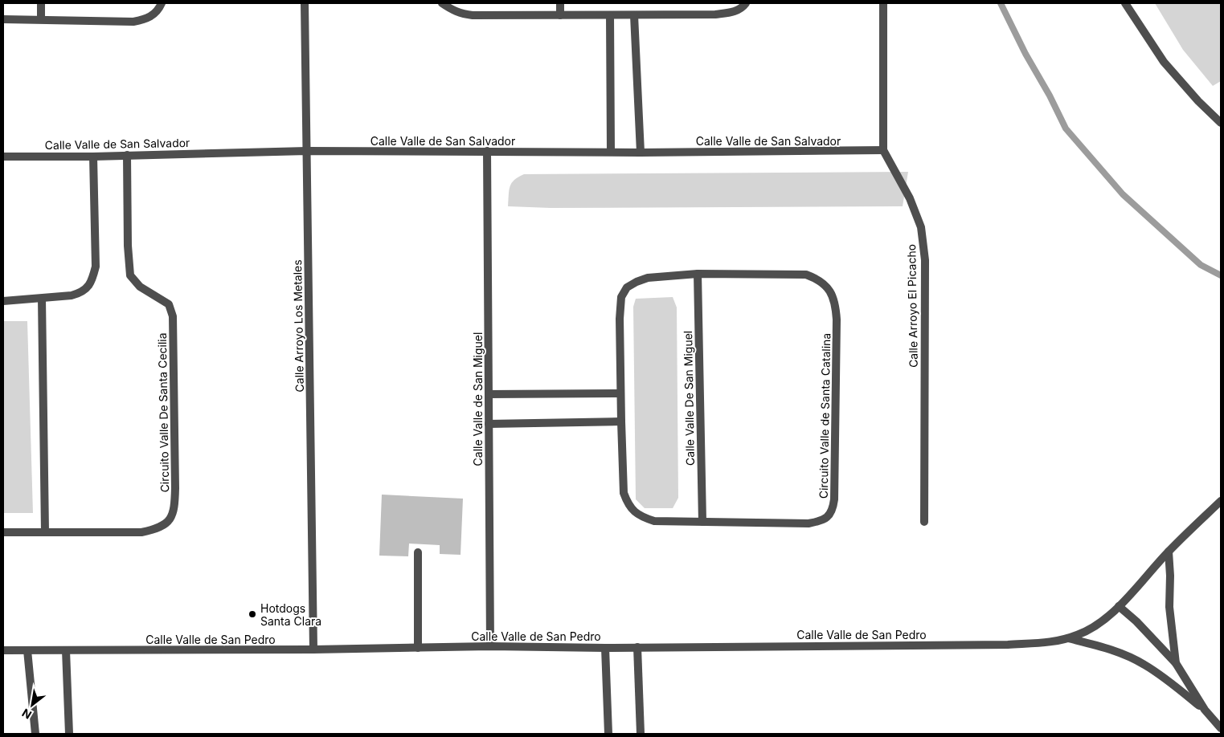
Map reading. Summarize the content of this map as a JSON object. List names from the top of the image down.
{
  "streets": {
    "street": [
      "Calle Valle de San Salvador",
      "Calle Arroyo El Picacho",
      "Calle Arroyo Los Metales",
      "Calle Valle De San Miguel",
      "Calle Valle de San Miguel",
      "Circuito Valle De Santa Cecilia",
      "Circuito Valle de Santa Catalina",
      "Calle Valle de San Pedro"
    ]
  },
  "crossings": [
    ["Calle Valle de San Salvador", "Calle Arroyo El Picacho"],
    ["Calle Valle de San Salvador", "Calle Arroyo Los Metales"],
    ["Calle Valle de San Salvador", "Calle Valle de San Miguel"],
    ["Calle Valle de San Salvador", "Circuito Valle De Santa Cecilia"],
    ["Calle Arroyo Los Metales", "Calle Valle de San Pedro"],
    ["Calle Valle De San Miguel", "Circuito Valle de Santa Catalina"],
    ["Calle Valle de San Miguel", "Calle Valle de San Pedro"]
  ],
  "places": ["Hotdogs Santa Clara"],
  "north": "bottom left"
}
